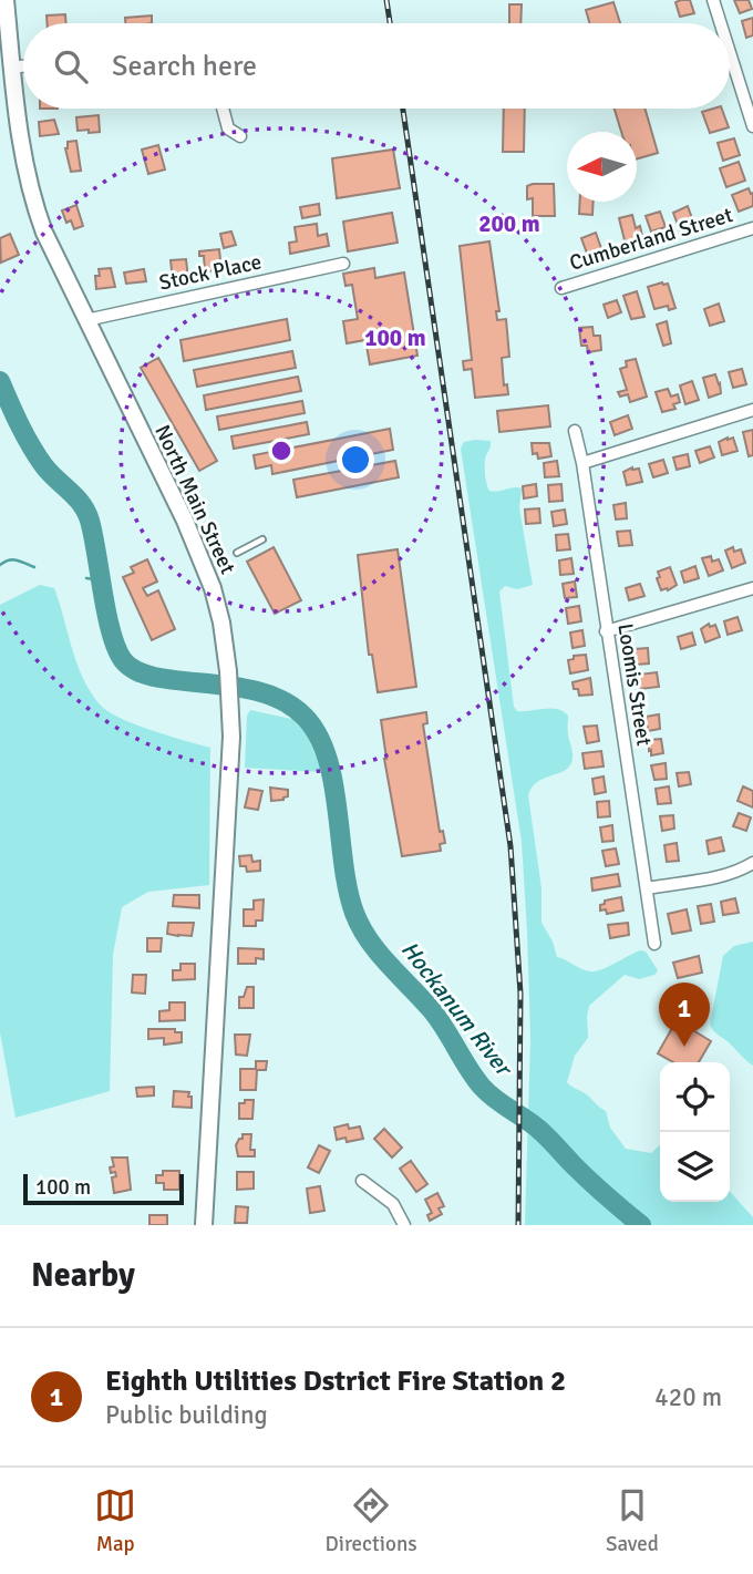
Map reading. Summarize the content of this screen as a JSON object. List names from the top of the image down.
{
  "streets": {
    "main road": ["North Main Street"],
    "street": ["Cumberland Street", "Stock Place", "Loomis Street"]
  },
  "crossings": [
    ["Stock Place", "North Main Street"]
  ],
  "water": ["Hockanum River"],
  "scale_bar": "100 m",
  "north": "left",
  "page": {
    "search": "Search here",
    "pins": "1",
    "scale": "100 m",
    "heading": "Nearby",
    "list": [
      {
        "mark": "1",
        "name": "Eighth Utilities Dstrict Fire Station 2",
        "note": "Public building",
        "value": "420 m"
      }
    ],
    "nav": ["Map", "Directions", "Saved"]
  },
  "rings": ["200 m", "100 m"]
}
